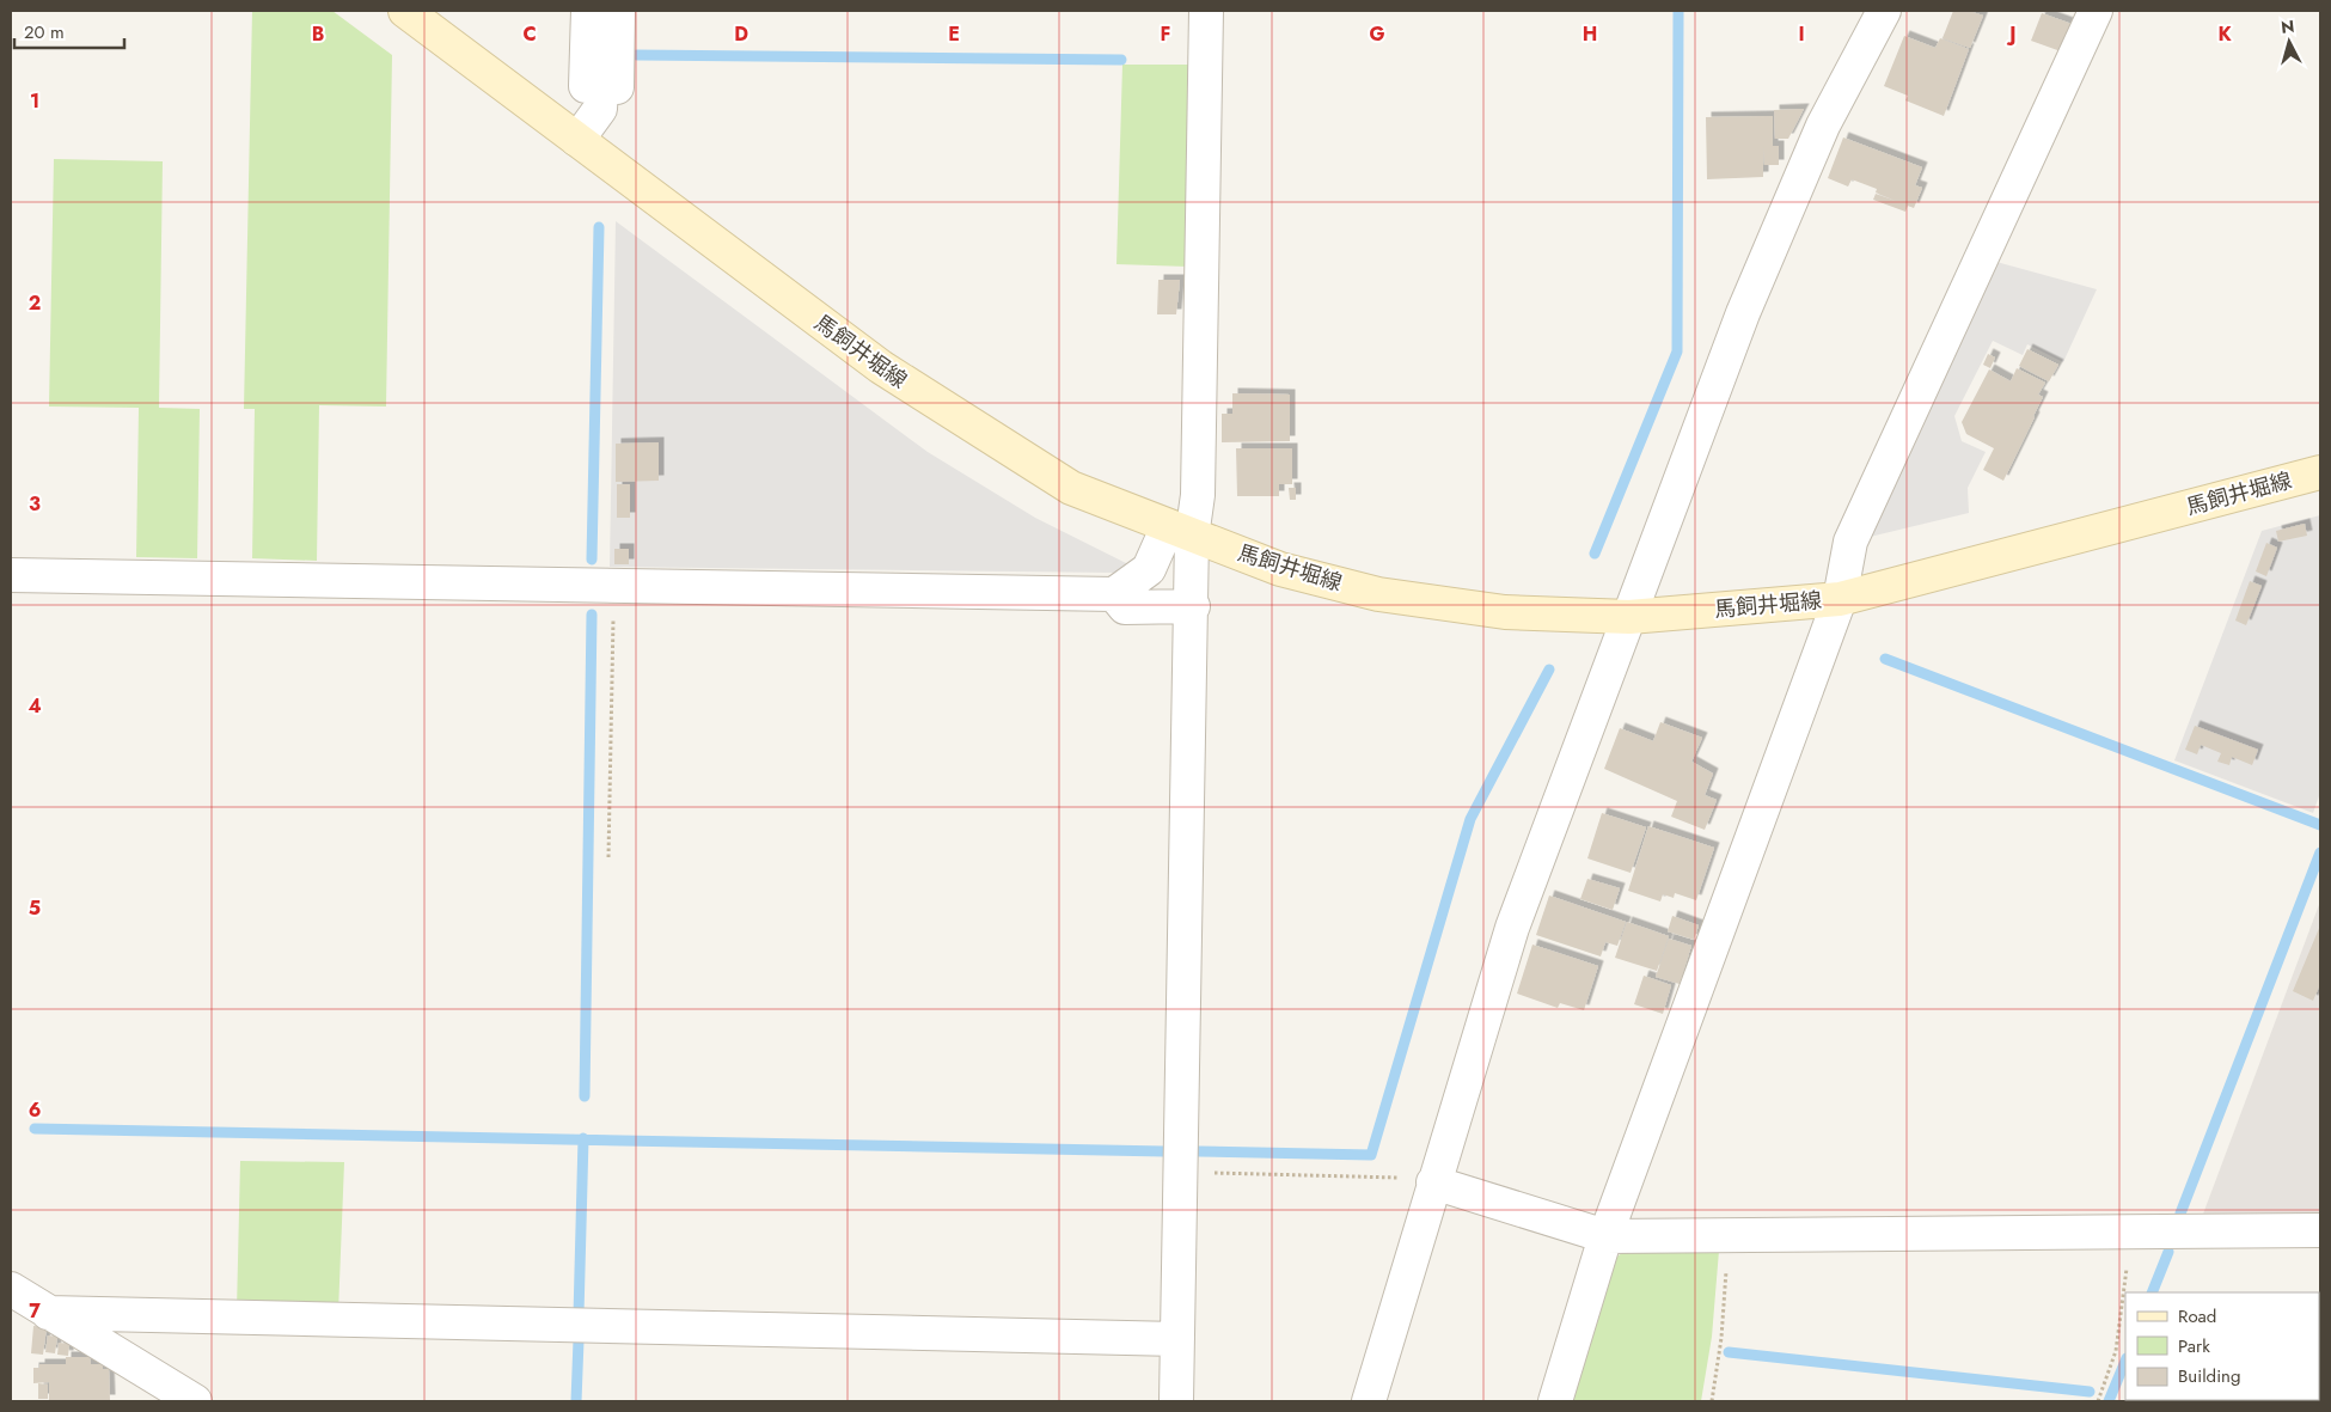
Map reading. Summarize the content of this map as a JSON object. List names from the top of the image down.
{
  "streets": {
    "main road": ["馬飼井堀線"]
  },
  "legend": ["Road", "Park", "Building"],
  "scale_bar": "20 m",
  "north": "top",
  "grid": {
    "columns": [
      "B",
      "C",
      "D",
      "E",
      "F",
      "G",
      "H",
      "I",
      "J",
      "K"
    ],
    "rows": [
      "1",
      "2",
      "3",
      "4",
      "5",
      "6",
      "7"
    ]
  }
}
